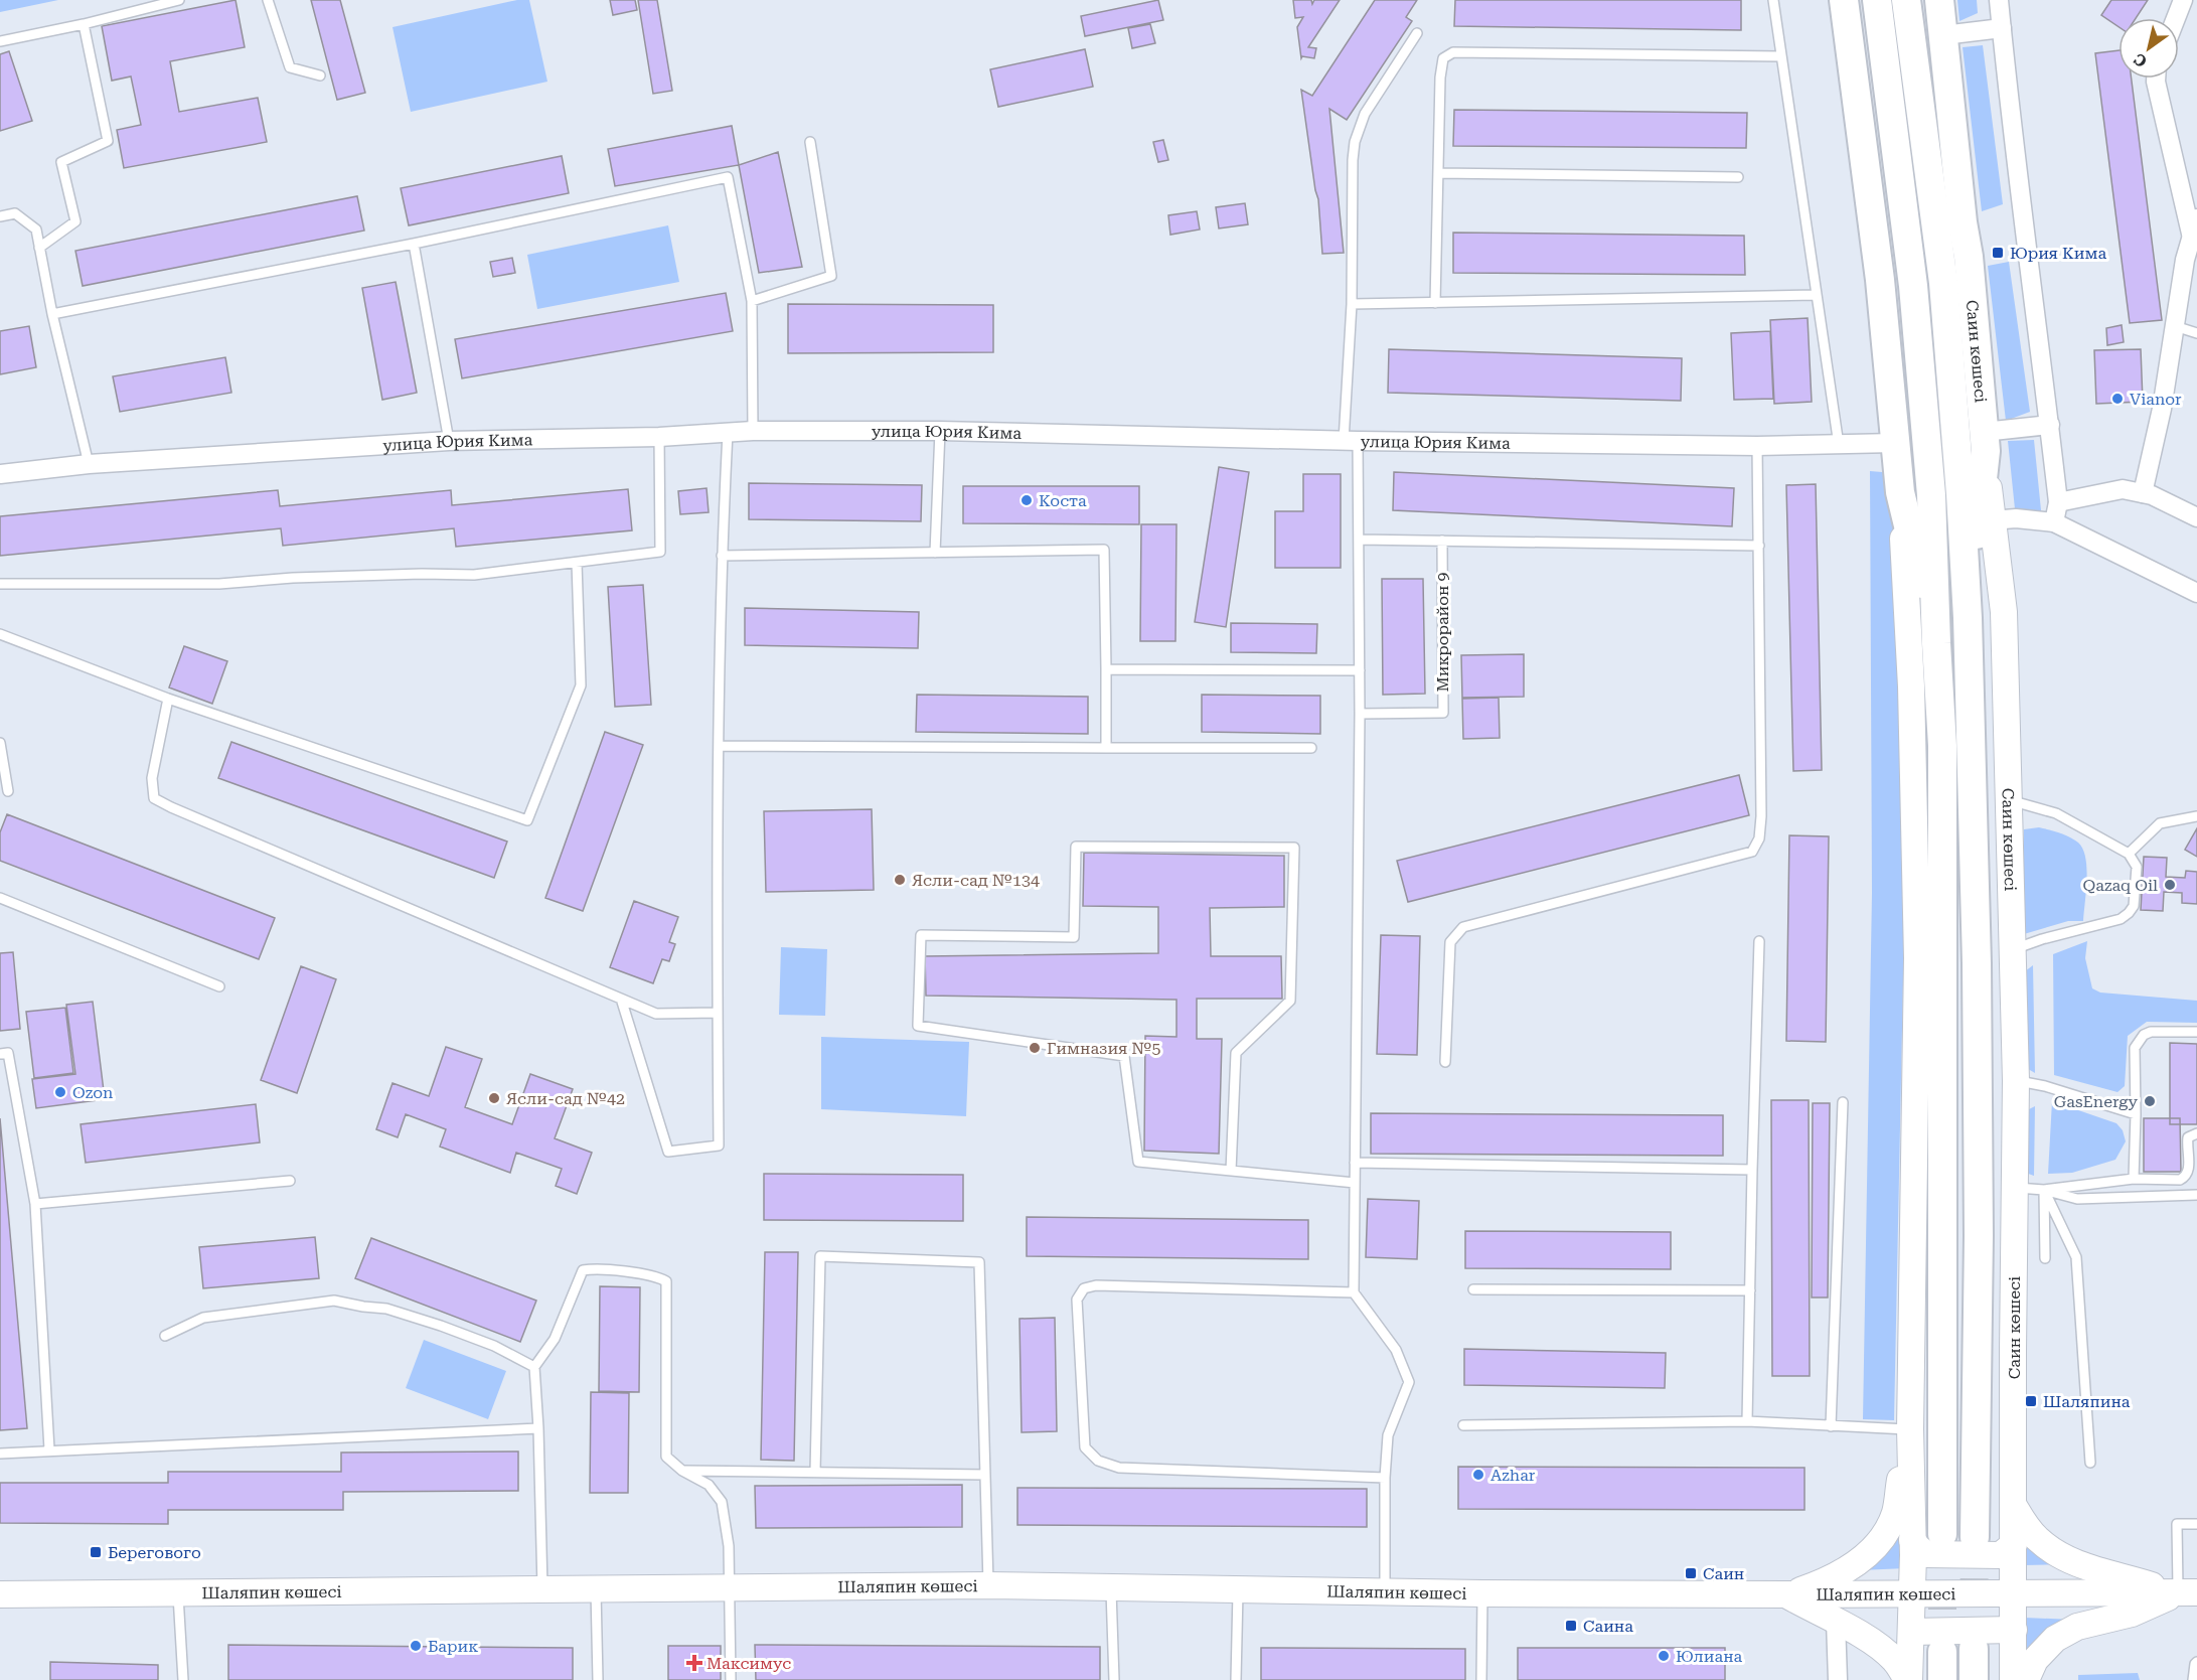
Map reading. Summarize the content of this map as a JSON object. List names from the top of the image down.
{
  "streets": {
    "main road": ["Саин көшесі", "Шаляпин көшесі"],
    "street": ["улица Юрия Кима"],
    "lane": ["Микрорайон 9"]
  },
  "crossings": [
    ["Саин көшесі", "Шаляпин көшесі"]
  ],
  "places": {
    "transit": [
      "Юрия Кима",
      "Шаляпина",
      "Берегового",
      "Саин",
      "Саина"
    ],
    "other": [
      "Vianor",
      "Коста",
      "Ясли-сад №134",
      "Qazaq Oil",
      "Гимназия №5",
      "Ozon",
      "Ясли-сад №42",
      "GasEnergy",
      "Azhar",
      "Барик",
      "Юлиана"
    ],
    "health": ["Максимус"]
  },
  "north": "bottom left"
}
